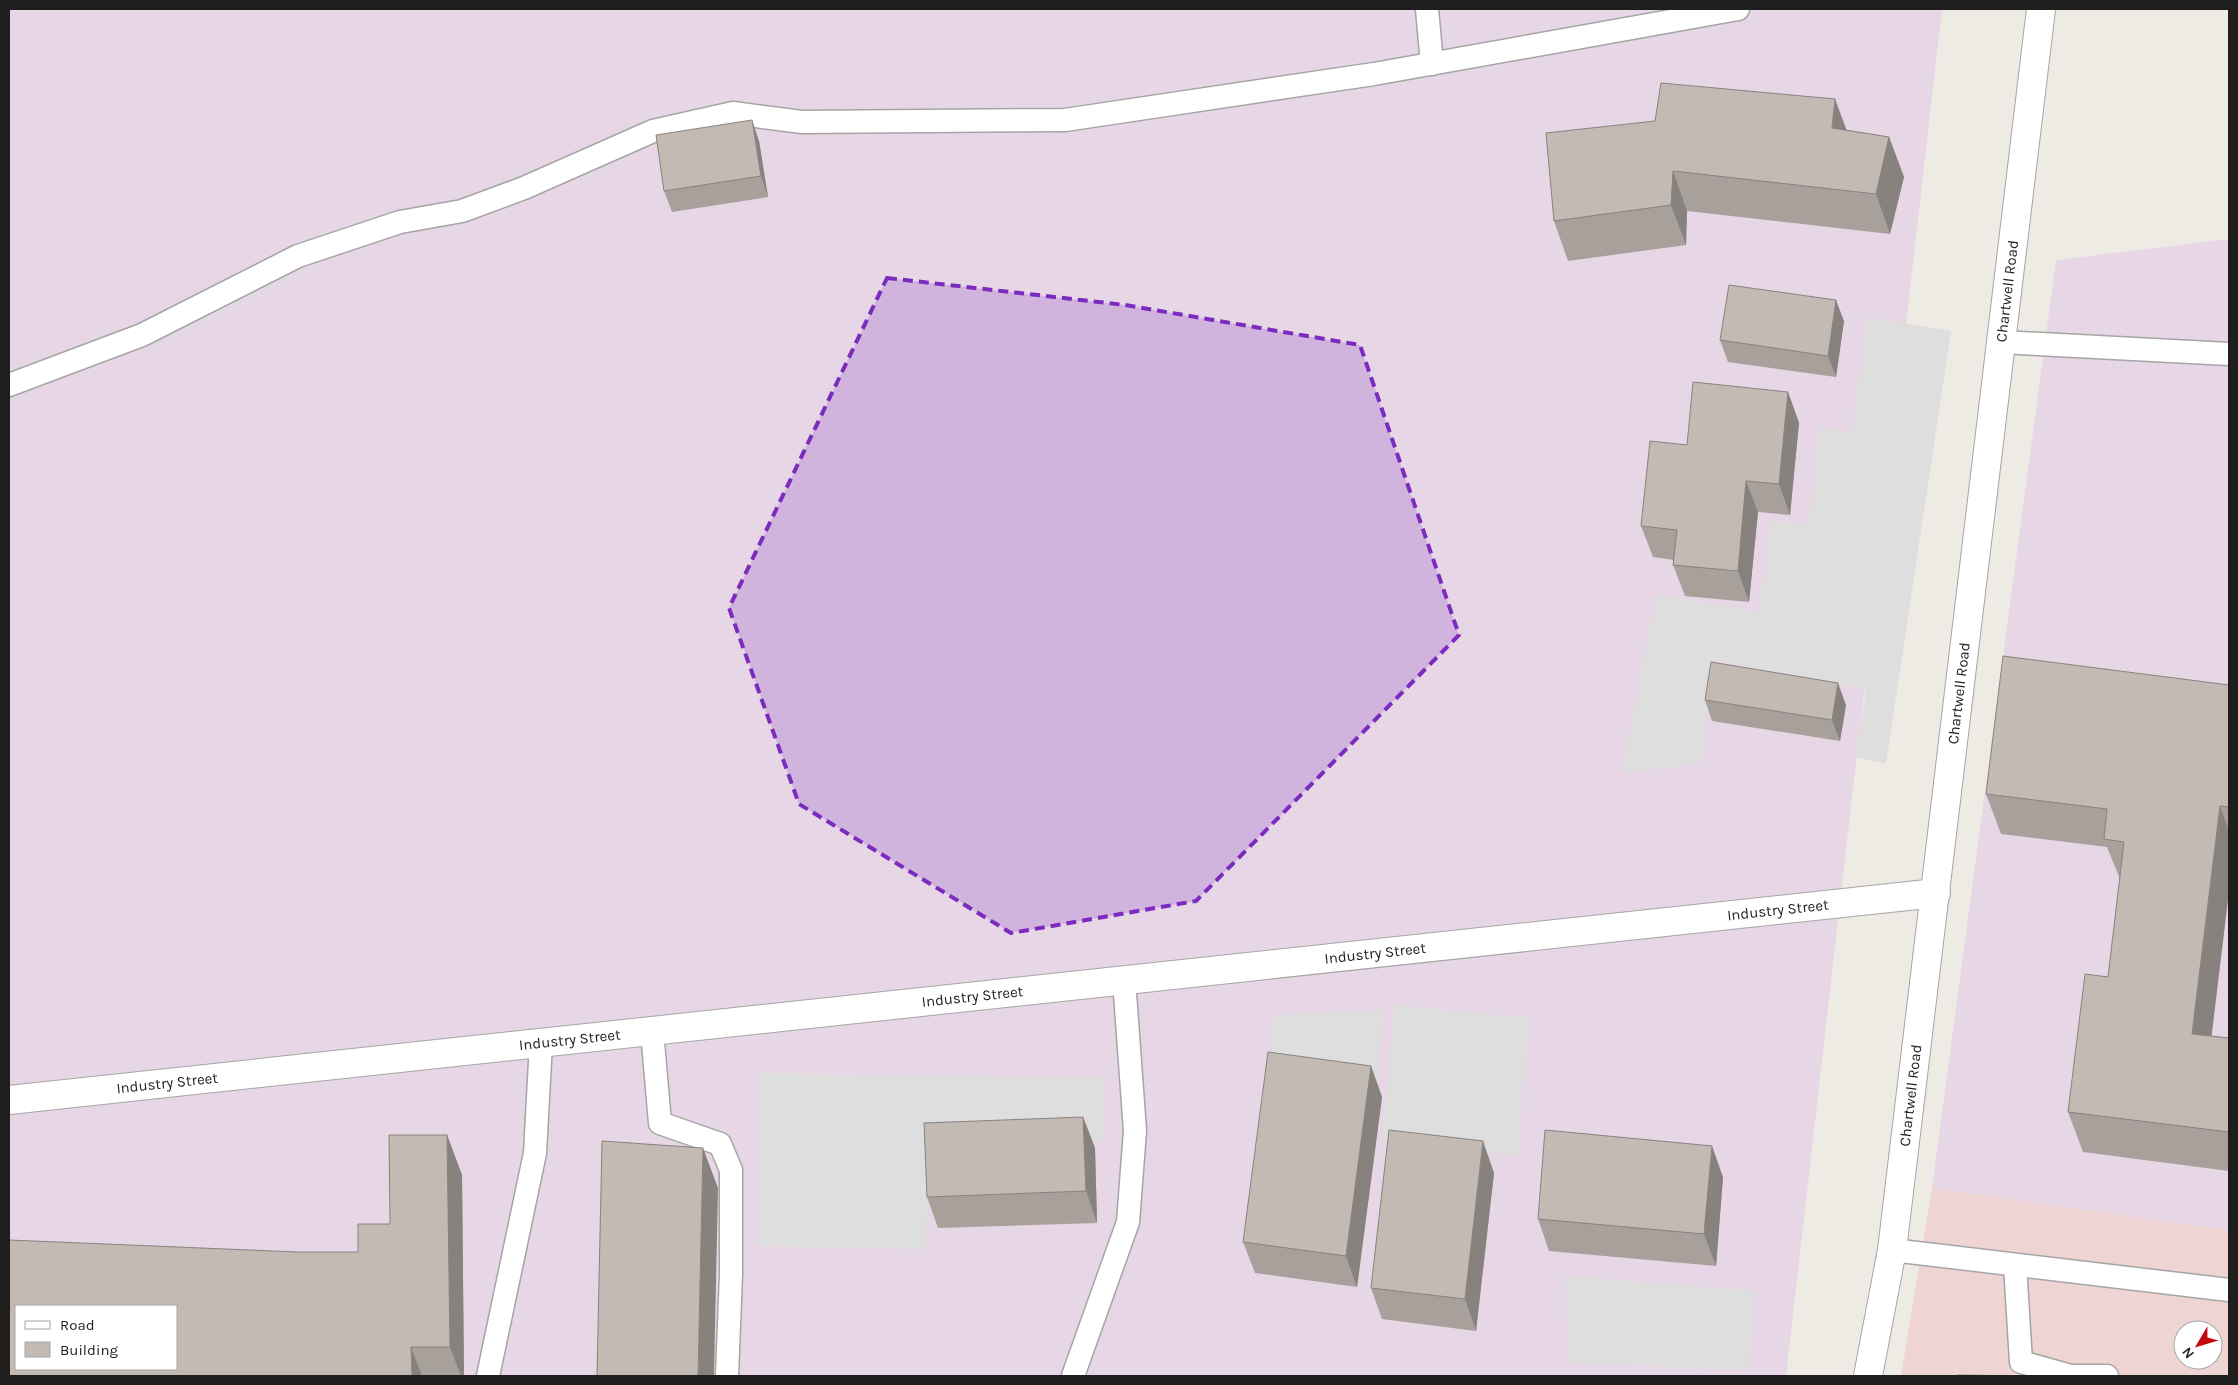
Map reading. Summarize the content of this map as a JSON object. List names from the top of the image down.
{
  "streets": {
    "street": ["Chartwell Road", "Industry Street"]
  },
  "crossings": [
    ["Chartwell Road", "Industry Street"]
  ],
  "legend": ["Road", "Building"],
  "north": "bottom left"
}
